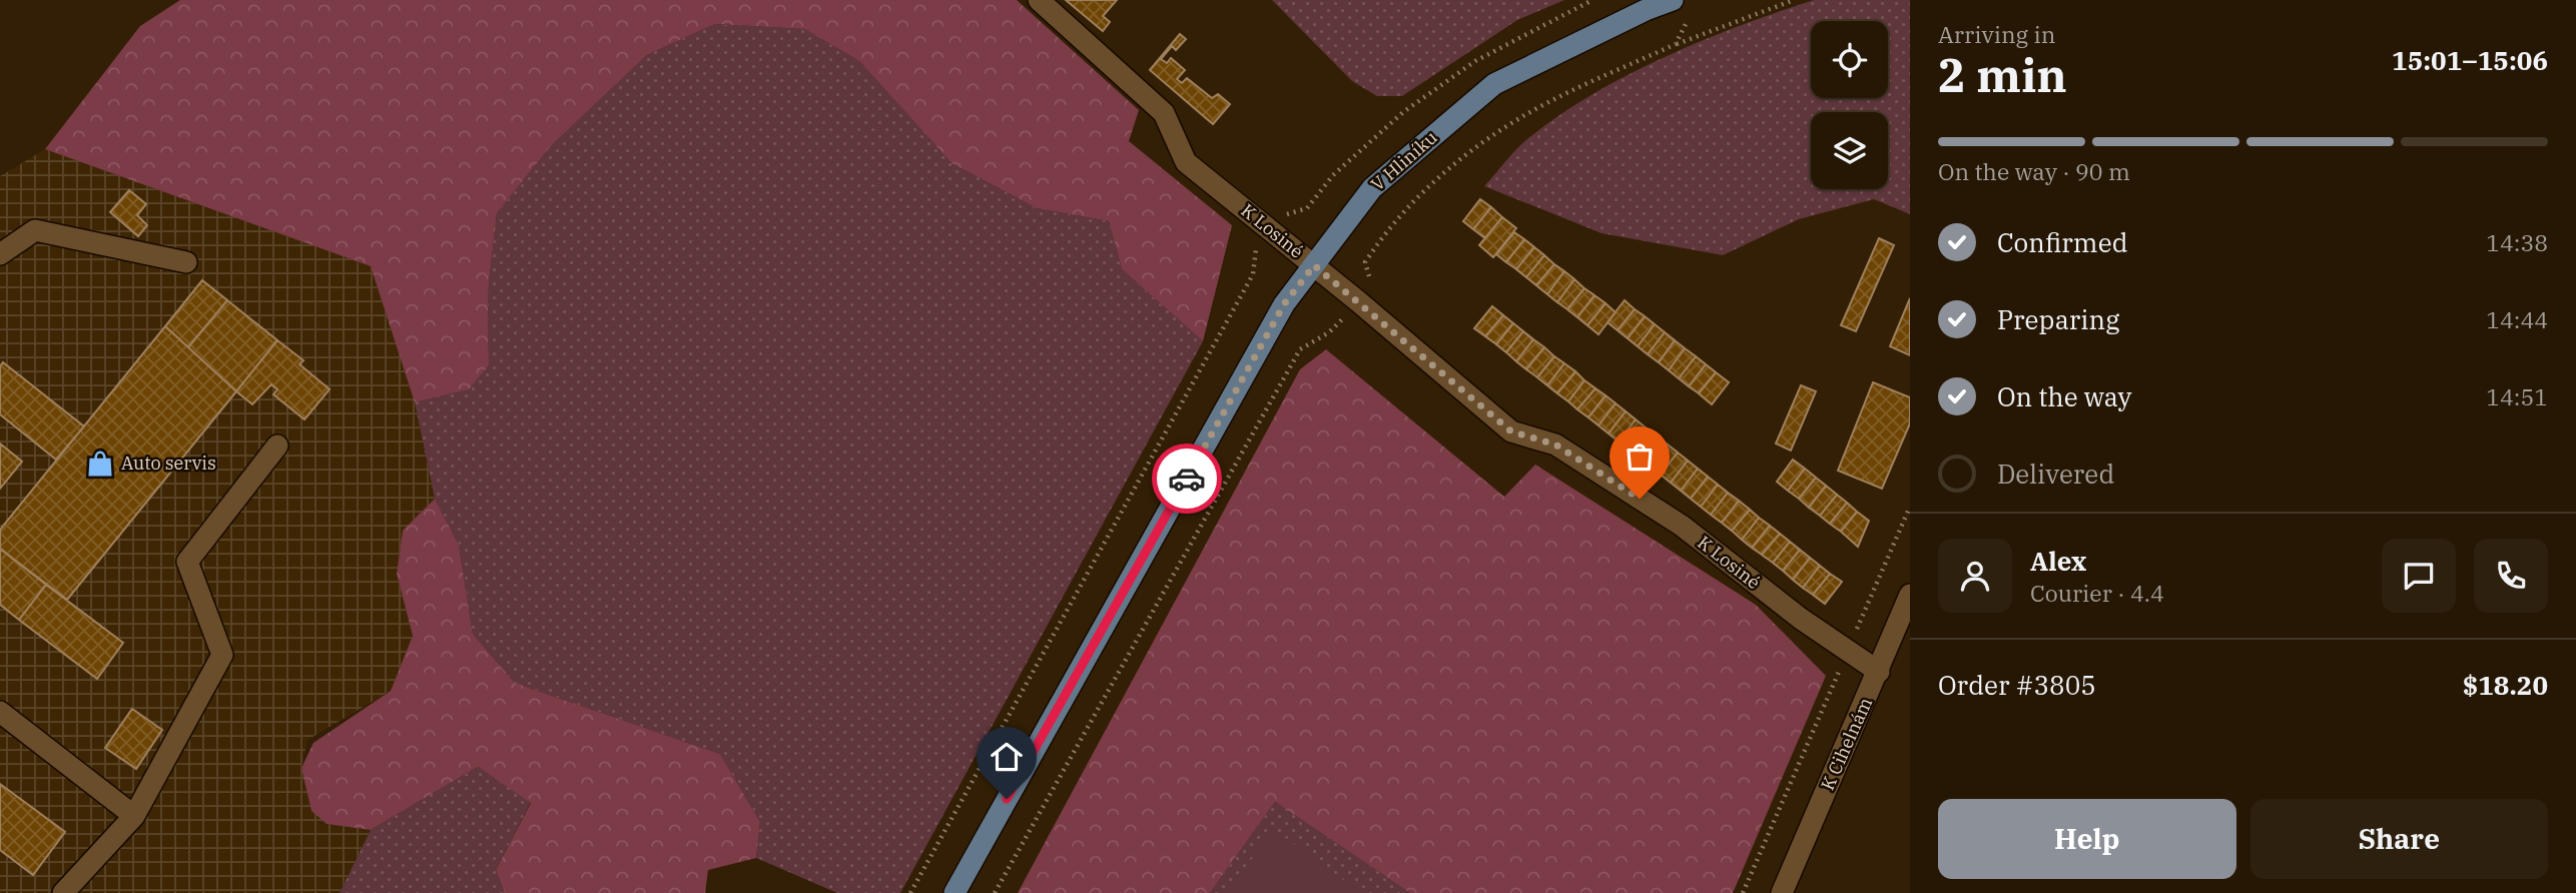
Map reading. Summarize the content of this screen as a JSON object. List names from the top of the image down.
{
  "streets": {
    "main road": ["V Hliníku"],
    "street": ["K Losiné", "K Cihelnám"]
  },
  "crossings": [
    ["V Hliníku", "K Losiné"],
    ["K Losiné", "K Cihelnám"]
  ],
  "places": {
    "shop": ["Auto servis"]
  },
  "page": {
    "heading": ["2 min", "Arriving in", "15:01–15:06"],
    "panel": [
      "Alex",
      "Courier · 4.4",
      "Order #3805",
      "$18.20"
    ],
    "bar": "On the way · 90 m",
    "list": [
      ["Confirmed", "14:38"],
      ["Preparing", "14:44"],
      ["On the way", "14:51"],
      "Delivered"
    ],
    "buttons": ["Help", "Share"]
  }
}
